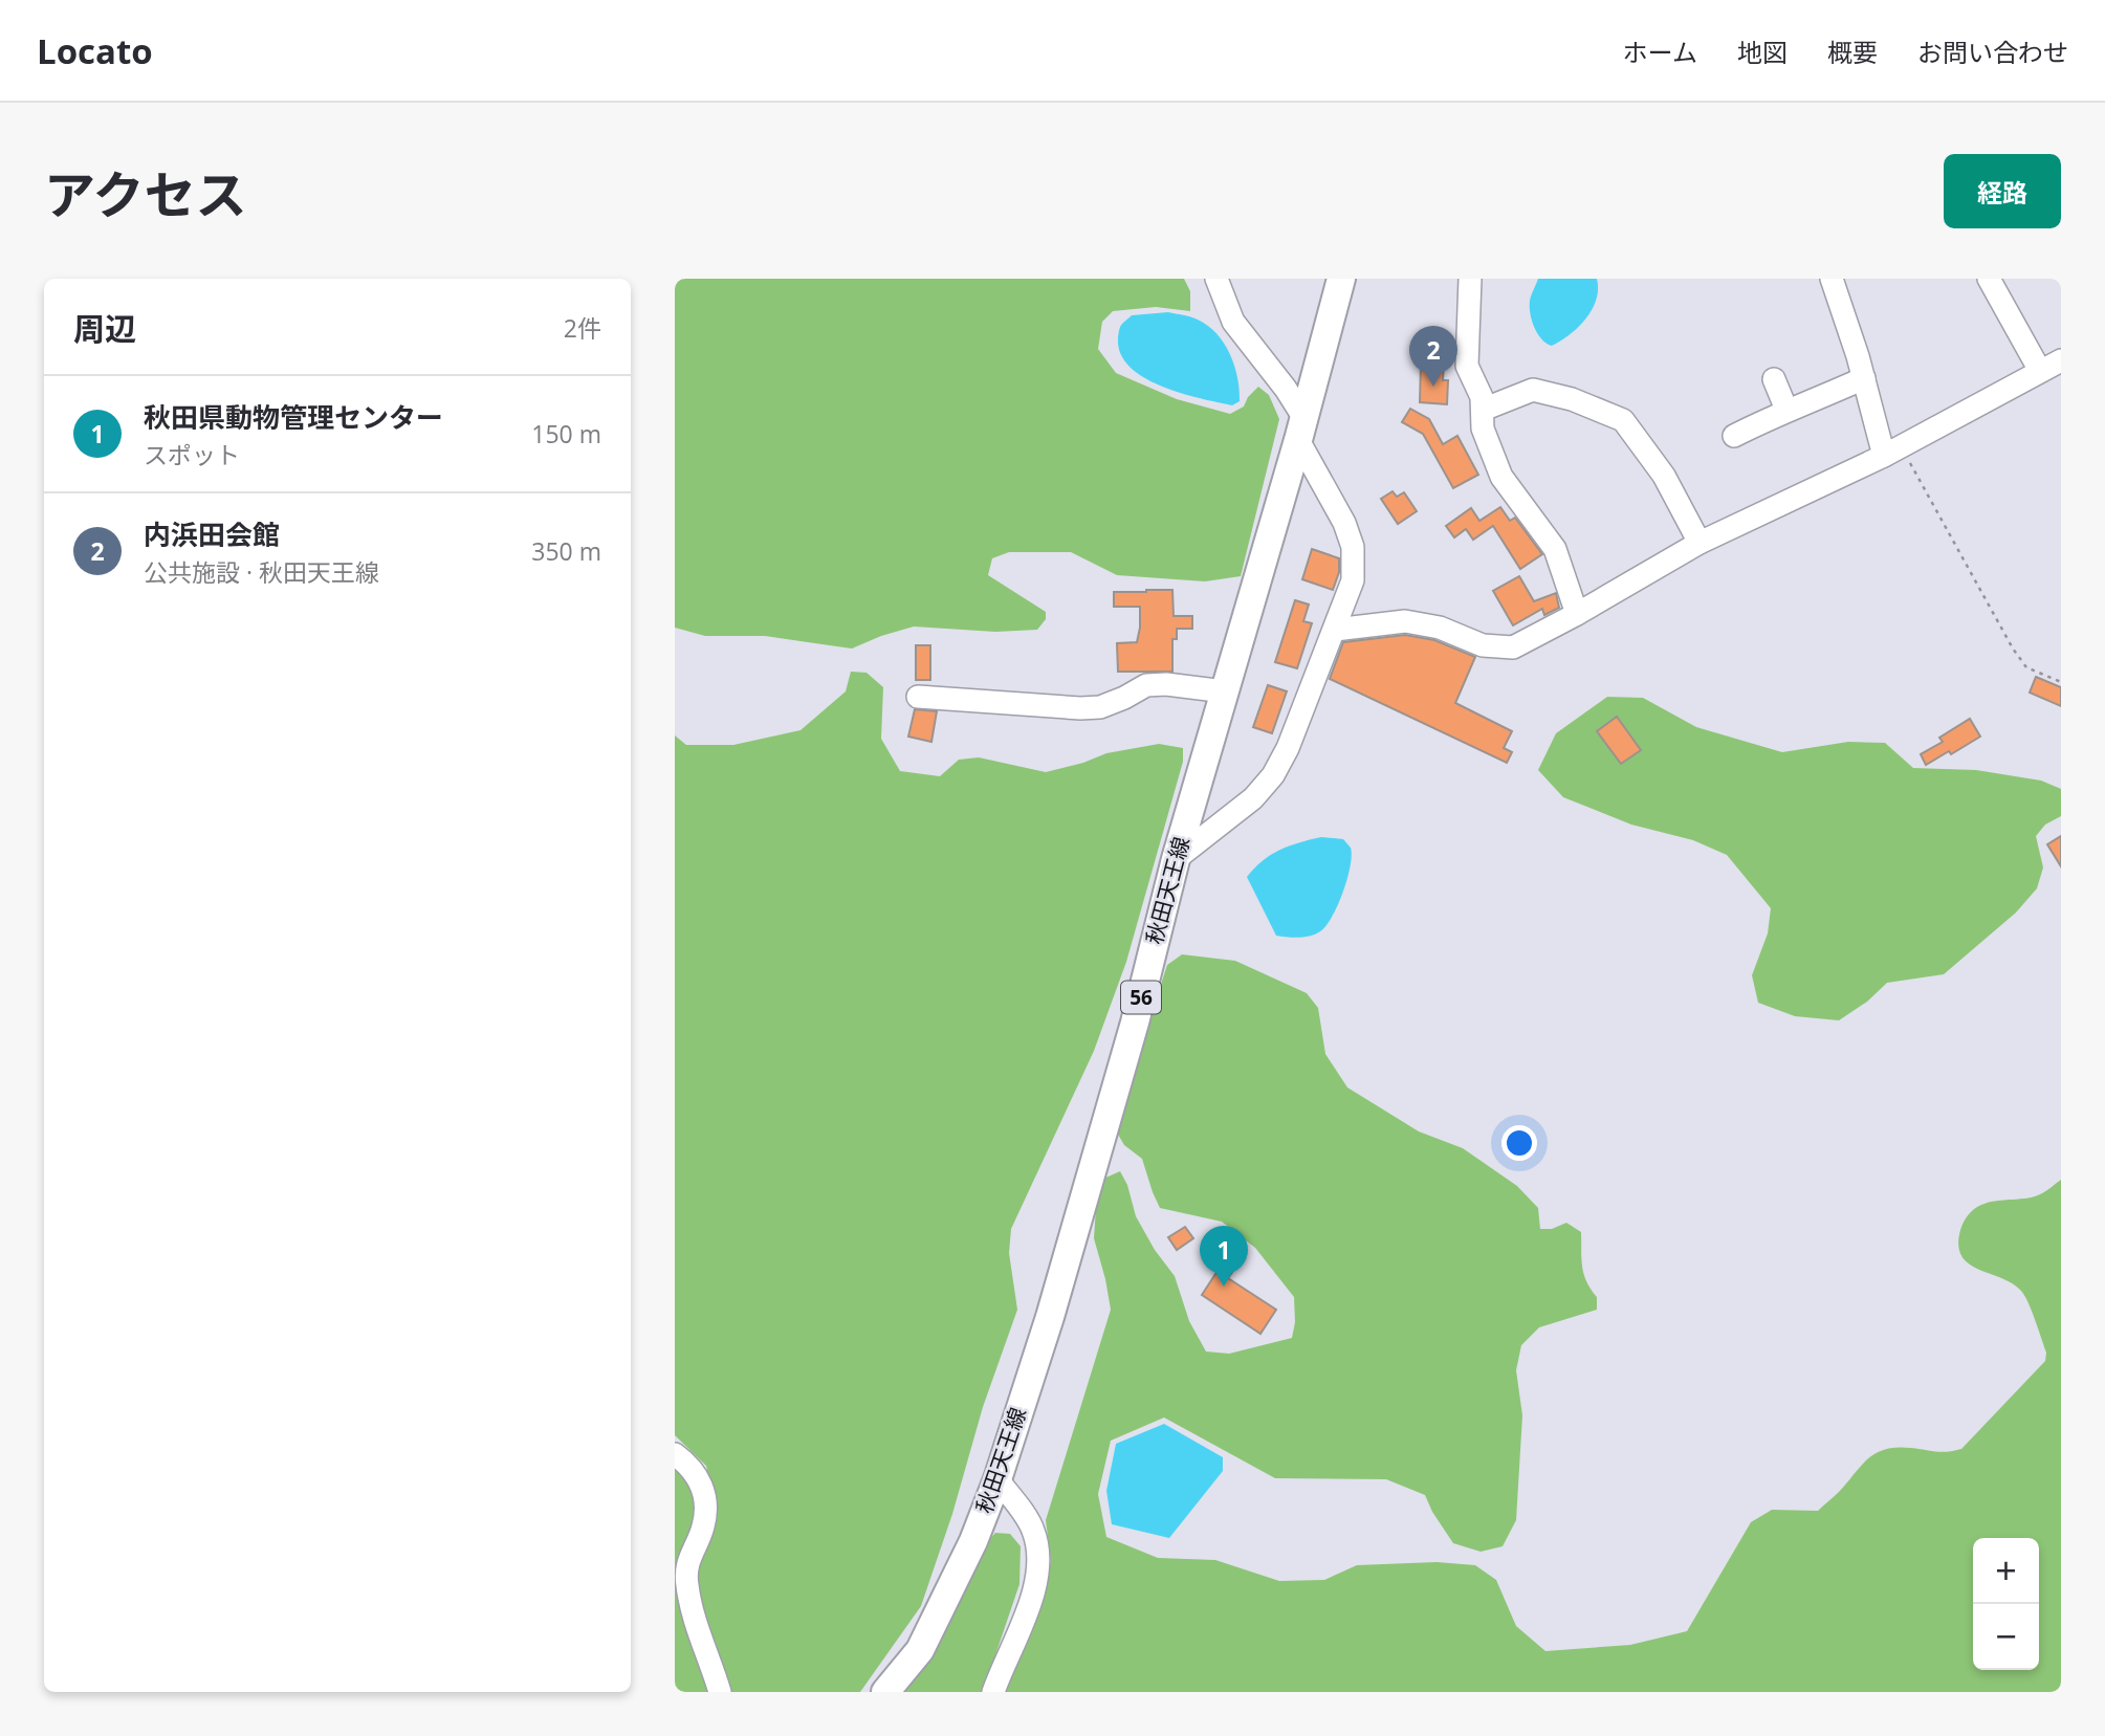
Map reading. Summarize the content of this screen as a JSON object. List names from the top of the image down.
{
  "streets": {
    "main road": ["秋田天王線", "56"]
  },
  "page": {
    "header": "Locato",
    "nav": [
      "ホーム",
      "地図",
      "概要",
      "お問い合わせ"
    ],
    "title": "アクセス",
    "buttons": "経路",
    "heading": ["周辺", "2件"],
    "pins": ["2", "1"],
    "list": [
      {
        "mark": "1",
        "name": "秋田県動物管理センター",
        "note": "スポット",
        "value": "150 m"
      },
      {
        "mark": "2",
        "name": "内浜田会館",
        "note": "公共施設 · 秋田天王線",
        "value": "350 m"
      }
    ],
    "map_buttons": ["+", "−"]
  }
}
